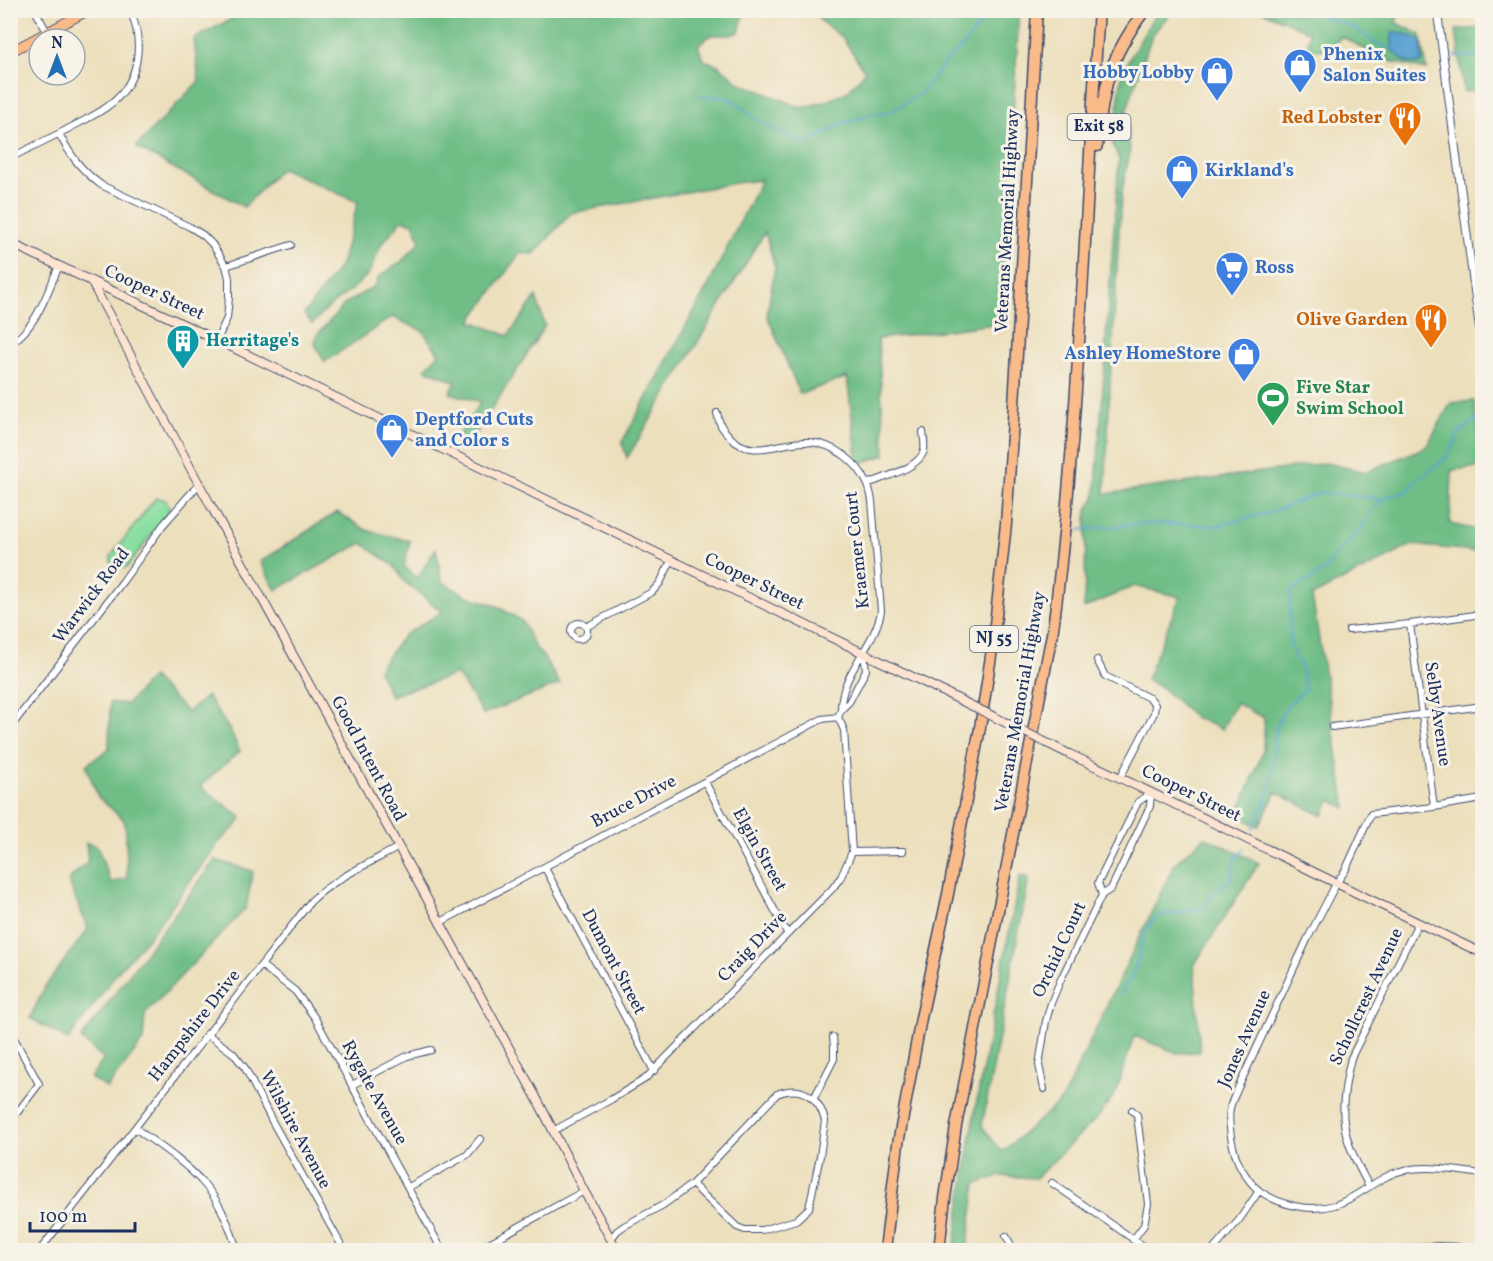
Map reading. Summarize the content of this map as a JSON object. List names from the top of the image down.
{
  "streets": {
    "highway": ["Exit 58", "Veterans Memorial Highway", "NJ 55"],
    "main road": ["Cooper Street", "Good Intent Road"],
    "street": [
      "Kraemer Court",
      "Warwick Road",
      "Selby Avenue",
      "Bruce Drive",
      "Elgin Street",
      "Craig Drive",
      "Orchid Court",
      "Dumont Street",
      "Schollcrest Avenue",
      "Hampshire Drive",
      "Jones Avenue",
      "Rygate Avenue",
      "Wilshire Avenue"
    ]
  },
  "crossings": [
    ["Exit 58", "Veterans Memorial Highway"],
    ["Cooper Street", "Kraemer Court"],
    ["Cooper Street", "Good Intent Road"],
    ["Cooper Street", "Orchid Court"],
    ["Cooper Street", "Schollcrest Avenue"],
    ["Cooper Street", "Jones Avenue"],
    ["Warwick Road", "Good Intent Road"],
    ["Selby Avenue", "Jones Avenue"],
    ["Good Intent Road", "Bruce Drive"],
    ["Good Intent Road", "Craig Drive"],
    ["Good Intent Road", "Hampshire Drive"],
    ["Bruce Drive", "Elgin Street"],
    ["Bruce Drive", "Craig Drive"],
    ["Bruce Drive", "Dumont Street"],
    ["Elgin Street", "Craig Drive"],
    ["Craig Drive", "Dumont Street"],
    ["Schollcrest Avenue", "Jones Avenue"],
    ["Hampshire Drive", "Rygate Avenue"],
    ["Hampshire Drive", "Wilshire Avenue"]
  ],
  "places": {
    "shop": [
      "Phenix Salon Suites",
      "Hobby Lobby",
      "Kirkland's",
      "Ashley HomeStore",
      "Deptford Cuts and Color s"
    ],
    "restaurant": ["Red Lobster", "Olive Garden"],
    "supermarket": ["Ross"],
    "building": ["Herritage's"],
    "sports": ["Five Star Swim School"]
  },
  "scale_bar": "100 m",
  "north": "top"
}
